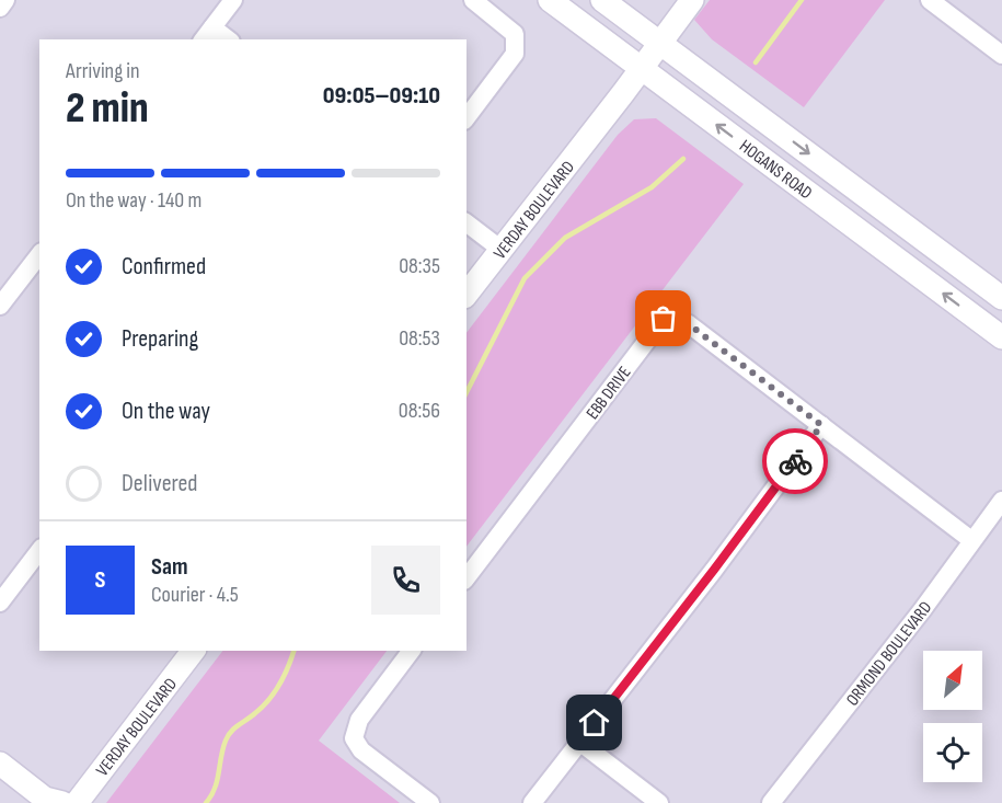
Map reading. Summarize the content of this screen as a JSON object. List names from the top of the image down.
{
  "streets": {
    "street": [
      "HOGANS ROAD",
      "VERDAY BOULEVARD",
      "EBB DRIVE",
      "ORMOND BOULEVARD"
    ]
  },
  "crossings": [
    ["HOGANS ROAD", "VERDAY BOULEVARD"],
    ["EBB DRIVE", "ORMOND BOULEVARD"]
  ],
  "north": "top right",
  "page": {
    "heading": ["2 min", "Arriving in", "09:05–09:10"],
    "panel": ["Sam", "Courier · 4.5"],
    "bar": "On the way · 140 m",
    "list": [
      ["Confirmed", "08:35"],
      ["Preparing", "08:53"],
      ["On the way", "08:56"],
      "Delivered"
    ],
    "round": "S"
  }
}
